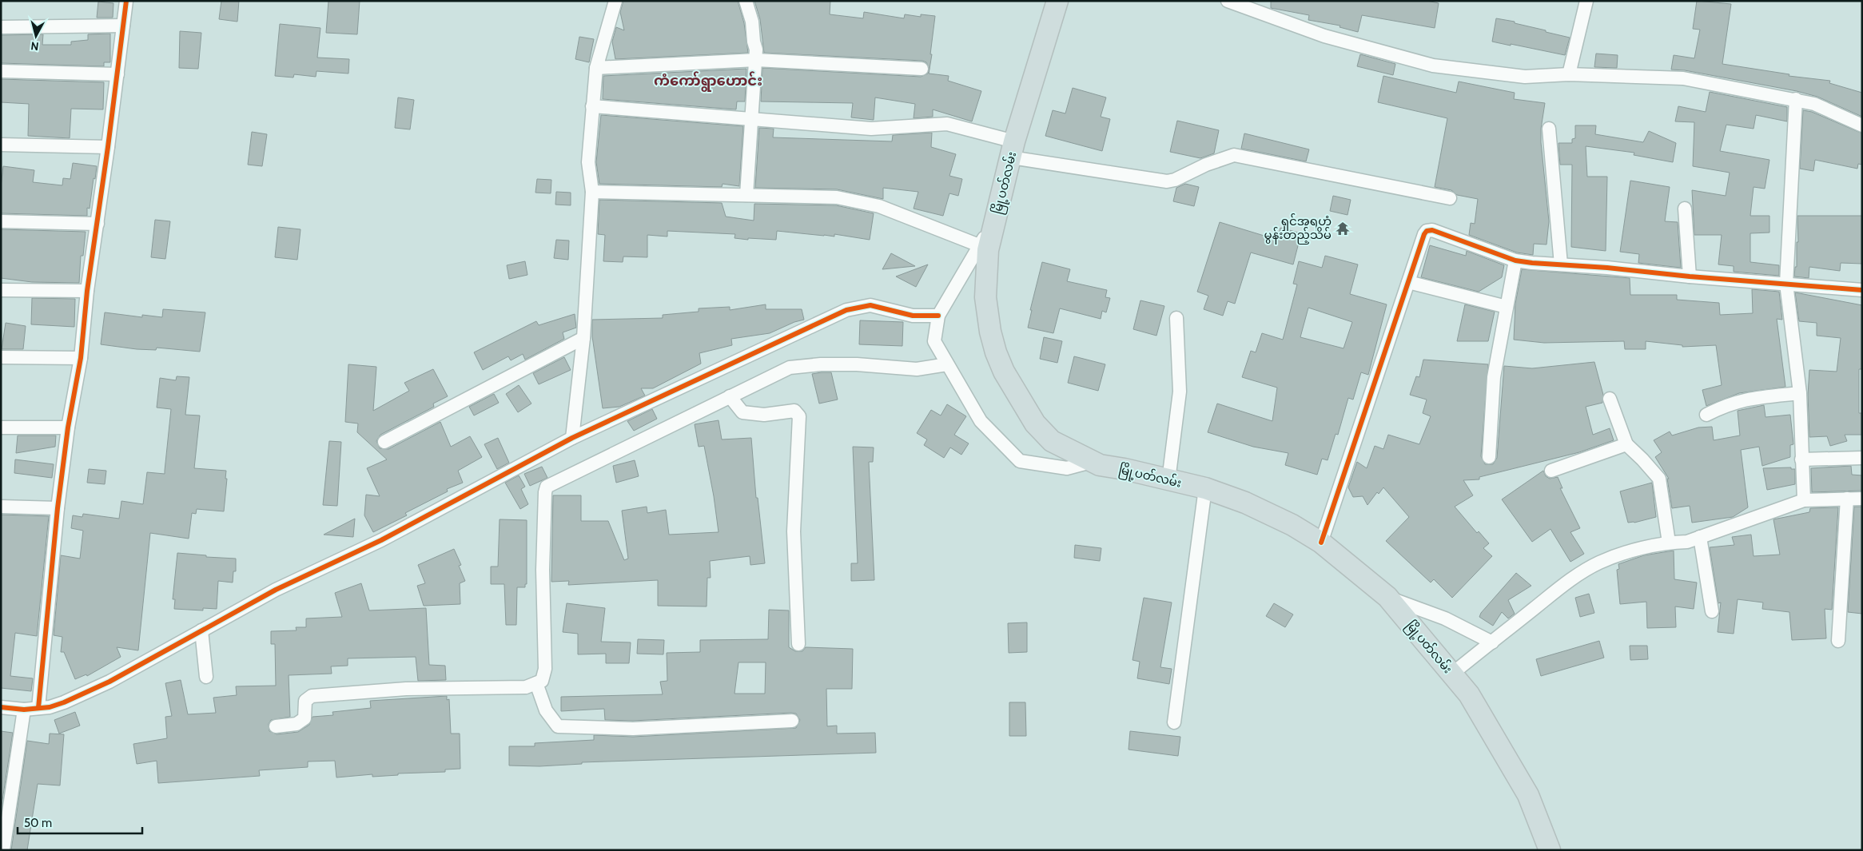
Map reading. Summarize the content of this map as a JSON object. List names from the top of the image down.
{
  "streets": {
    "main road": ["မြို့ပတ်လမ်း"]
  },
  "districts": ["ကံကော်ရွာဟောင်း"],
  "places": {
    "temple": ["ရှင်အရဟံ မွန်းတည့်သိမ်"]
  },
  "scale_bar": "50 m",
  "north": "bottom"
}
